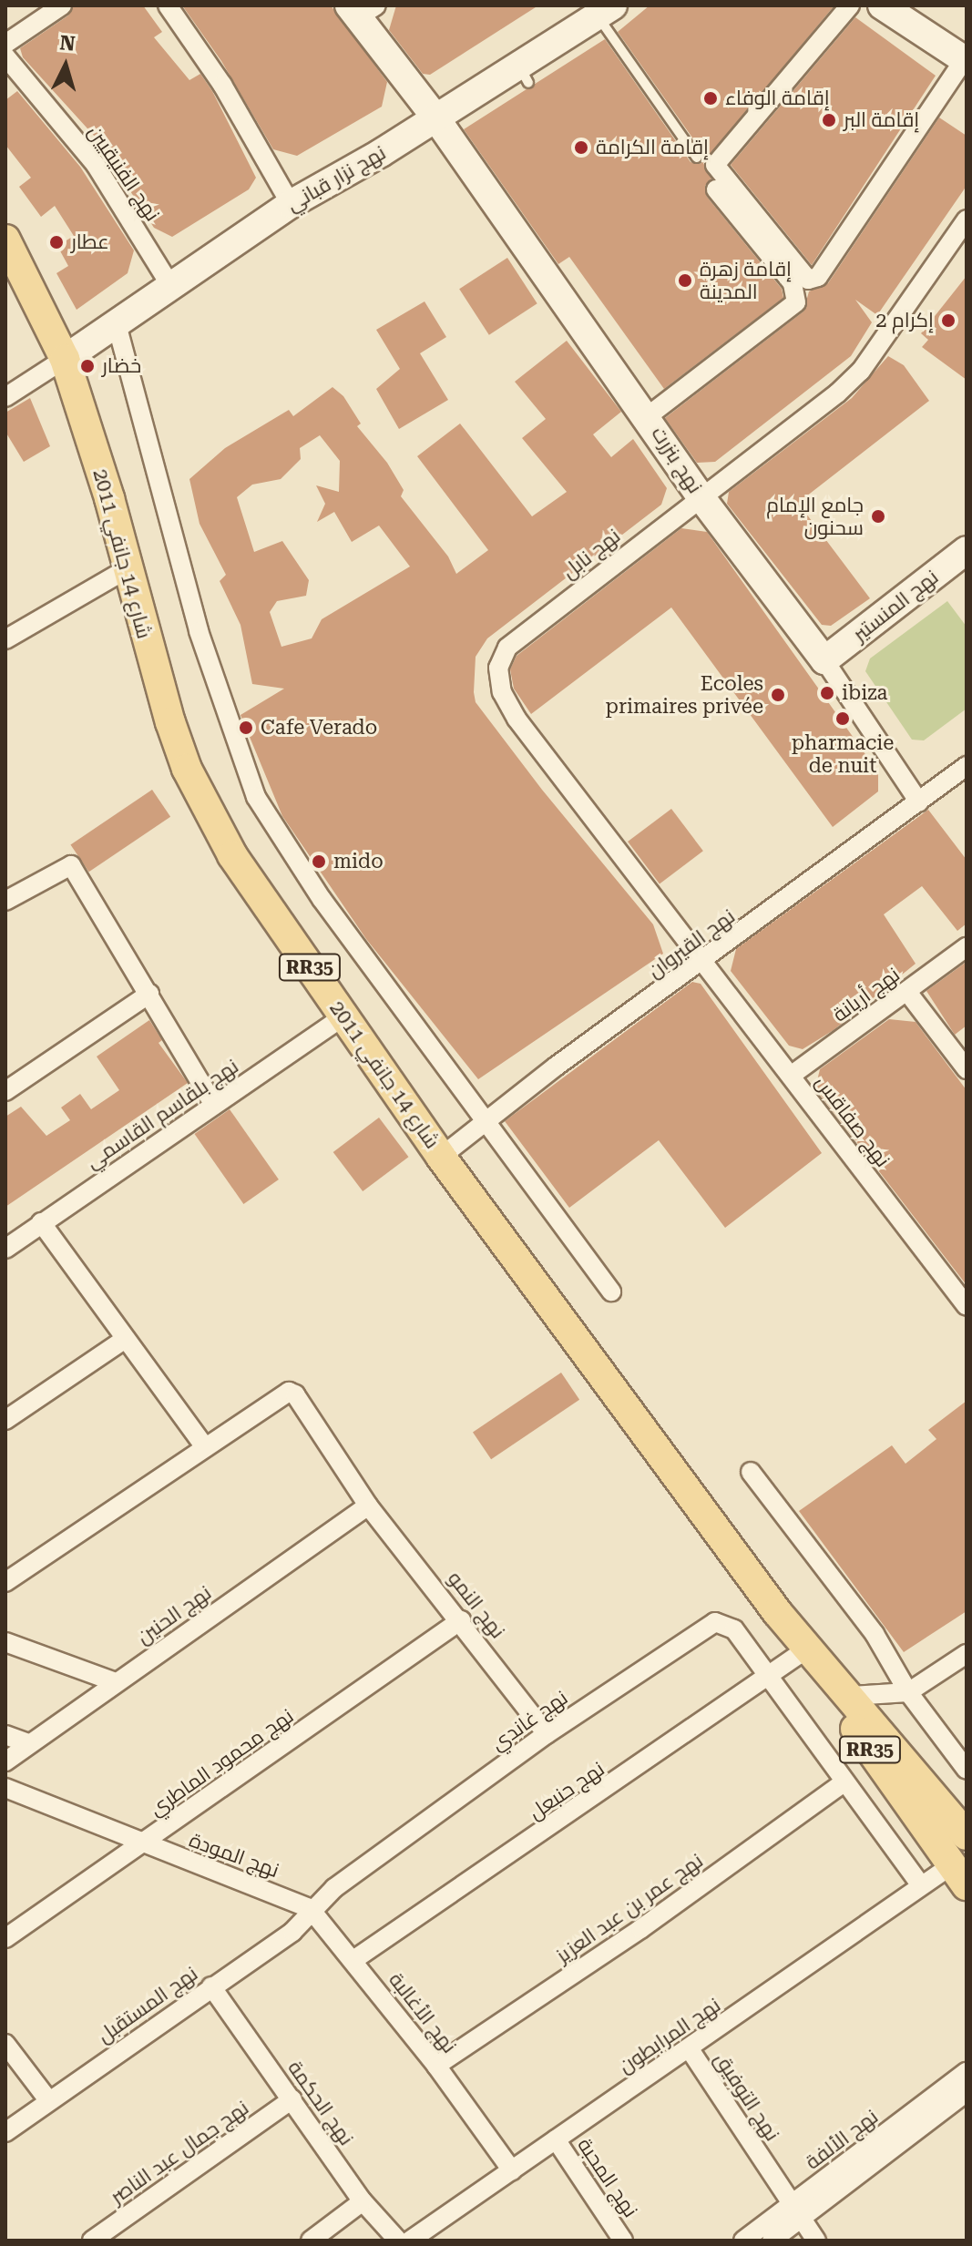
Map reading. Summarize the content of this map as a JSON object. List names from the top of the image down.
{
  "streets": {
    "main road": ["شارع 14 جانفي 2011", "RR35"],
    "street": [
      "نهج الفنيقيين",
      "نهج نزار قباني",
      "نهج بنزرت",
      "نهج نابل",
      "نهج المنستير",
      "نهج القيروان",
      "نهج أريانة",
      "نهج بلقاسم القاسمي",
      "نهج صفاقس",
      "نهج النمو",
      "نهج الحنين",
      "نهج غاندي",
      "نهج محمود الماطري",
      "نهج حنبعل",
      "نهج المودة",
      "نهج عمر بن عبد العزيز",
      "نهج المستقبل",
      "نهج الأغالبة",
      "نهج المرابطون",
      "نهج التوفيق",
      "نهج الحكمة",
      "نهج الألفة",
      "نهج جمال عبد الناصر",
      "نهج المحبة"
    ]
  },
  "crossings": [
    ["نهج الفنيقيين", "نهج نزار قباني"],
    ["نهج نزار قباني", "نهج بنزرت"],
    ["نهج نزار قباني", "شارع 14 جانفي 2011"],
    ["نهج بنزرت", "نهج نابل"],
    ["نهج بنزرت", "نهج المنستير"],
    ["نهج بنزرت", "نهج القيروان"],
    ["شارع 14 جانفي 2011", "نهج القيروان"],
    ["شارع 14 جانفي 2011", "نهج بلقاسم القاسمي"],
    ["شارع 14 جانفي 2011", "نهج حنبعل"],
    ["شارع 14 جانفي 2011", "نهج المرابطون"],
    ["نهج نابل", "نهج القيروان"],
    ["نهج نابل", "نهج صفاقس"],
    ["نهج القيروان", "نهج صفاقس"],
    ["نهج أريانة", "نهج صفاقس"],
    ["نهج النمو", "نهج الحنين"],
    ["نهج النمو", "نهج غاندي"],
    ["نهج النمو", "نهج محمود الماطري"],
    ["نهج غاندي", "نهج حنبعل"],
    ["نهج غاندي", "نهج المستقبل"],
    ["نهج غاندي", "نهج الأغالبة"],
    ["نهج محمود الماطري", "نهج المودة"],
    ["نهج حنبعل", "نهج الأغالبة"],
    ["نهج المودة", "نهج الأغالبة"],
    ["نهج عمر بن عبد العزيز", "نهج الأغالبة"],
    ["نهج المستقبل", "نهج الأغالبة"],
    ["نهج المستقبل", "نهج الحكمة"],
    ["نهج الأغالبة", "نهج المرابطون"],
    ["نهج المرابطون", "نهج التوفيق"],
    ["نهج المرابطون", "نهج المحبة"],
    ["نهج التوفيق", "نهج الألفة"],
    ["نهج الحكمة", "نهج جمال عبد الناصر"]
  ],
  "places": [
    "إقامة الوفاء",
    "إقامة البر",
    "إقامة الكرامة",
    "عطار",
    "إقامة زهرة المدينة",
    "إكرام 2",
    "خضار",
    "جامع الإمام سحنون",
    "ibiza",
    "Ecoles primaires privée",
    "pharmacie de nuit",
    "Cafe Verado",
    "mido"
  ],
  "north": "top"
}
